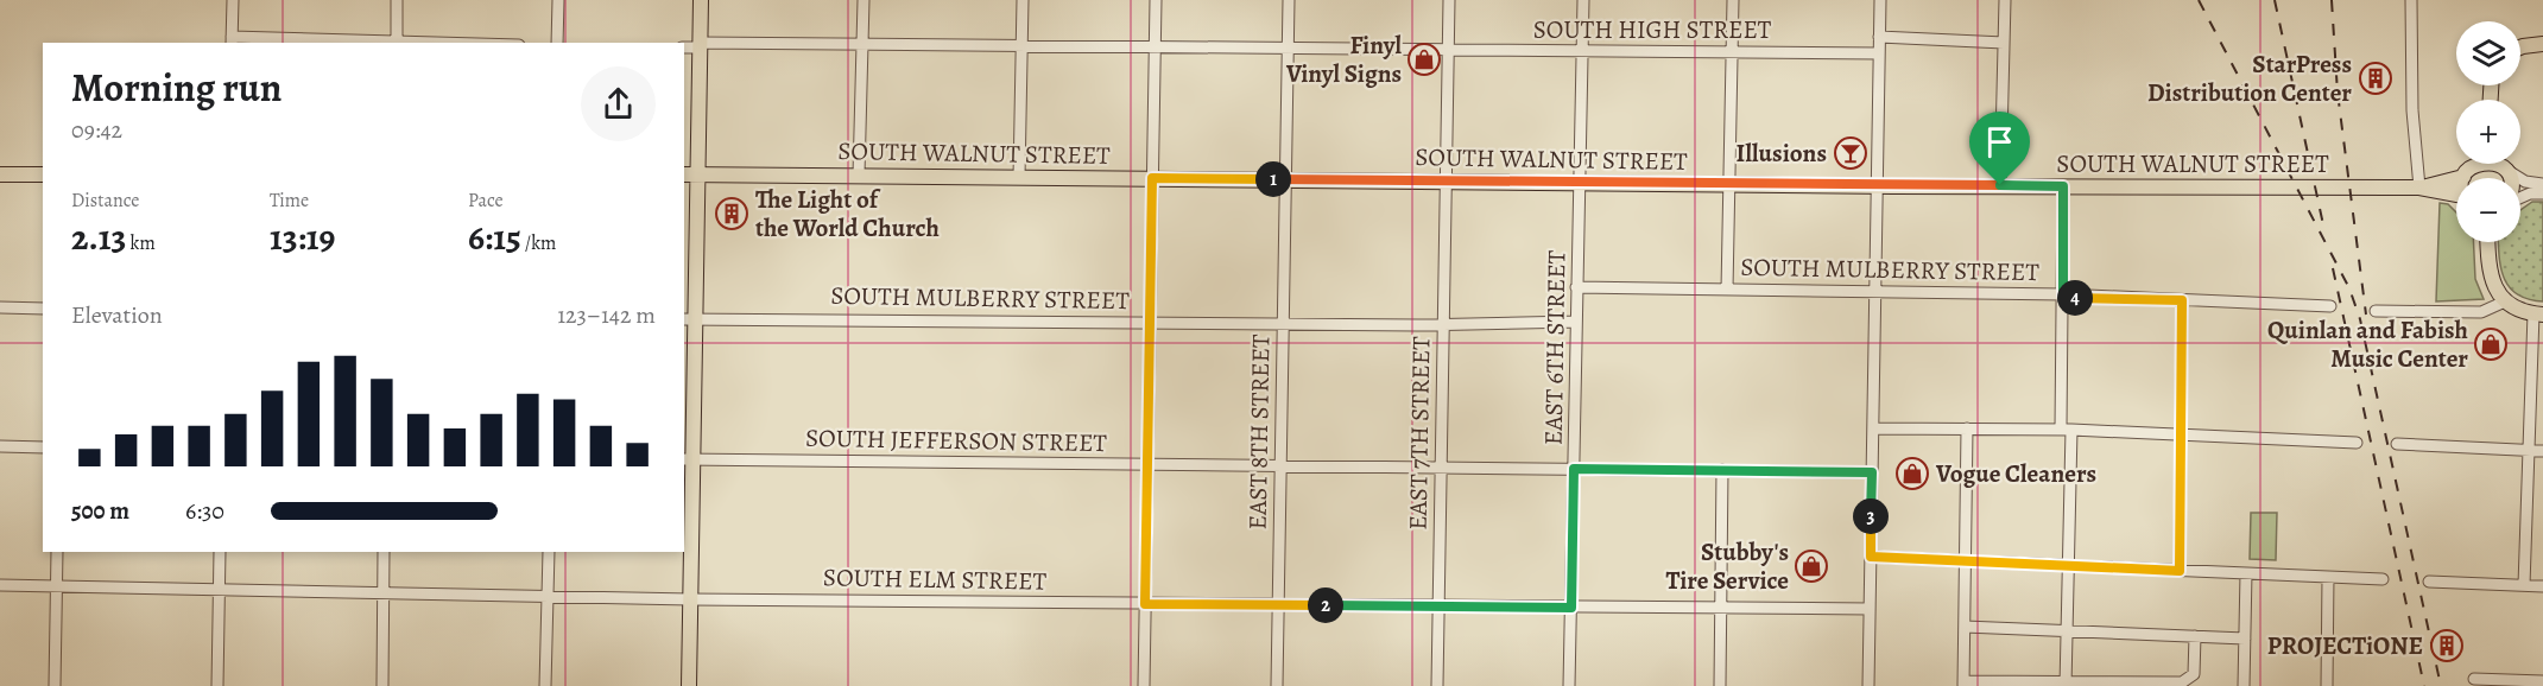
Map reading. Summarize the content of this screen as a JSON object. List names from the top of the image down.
{
  "streets": {
    "main road": ["SOUTH WALNUT STREET"],
    "street": [
      "SOUTH HIGH STREET",
      "SOUTH MULBERRY STREET",
      "EAST 6TH STREET",
      "EAST 8TH STREET",
      "EAST 7TH STREET",
      "SOUTH JEFFERSON STREET",
      "SOUTH ELM STREET"
    ]
  },
  "crossings": [
    ["SOUTH HIGH STREET", "EAST 6TH STREET"],
    ["SOUTH HIGH STREET", "EAST 8TH STREET"],
    ["SOUTH HIGH STREET", "EAST 7TH STREET"],
    ["SOUTH WALNUT STREET", "EAST 6TH STREET"],
    ["SOUTH WALNUT STREET", "EAST 8TH STREET"],
    ["SOUTH WALNUT STREET", "EAST 7TH STREET"],
    ["SOUTH MULBERRY STREET", "EAST 6TH STREET"],
    ["SOUTH MULBERRY STREET", "EAST 8TH STREET"],
    ["SOUTH MULBERRY STREET", "EAST 7TH STREET"],
    ["EAST 6TH STREET", "SOUTH JEFFERSON STREET"],
    ["EAST 6TH STREET", "SOUTH ELM STREET"],
    ["EAST 8TH STREET", "SOUTH JEFFERSON STREET"],
    ["EAST 8TH STREET", "SOUTH ELM STREET"],
    ["EAST 7TH STREET", "SOUTH JEFFERSON STREET"],
    ["EAST 7TH STREET", "SOUTH ELM STREET"]
  ],
  "places": {
    "shop": [
      "Finyl Vinyl Signs",
      "Quinlan and Fabish Music Center",
      "Vogue Cleaners",
      "Stubby's Tire Service"
    ],
    "building": ["StarPress Distribution Center", "The Light of the World Church", "PROJECTiONE"],
    "bar": ["Illusions"]
  },
  "page": {
    "map_buttons": ["+", "−"],
    "heading": ["Morning run", "09:42"],
    "pins": [
      "1",
      "4",
      "3",
      "2"
    ],
    "stats": [
      ["Distance", "2.13 km"],
      ["Time", "13:19"],
      ["Pace", "6:15 /km"]
    ],
    "chart": ["Elevation", "123–142 m"],
    "list": [
      {
        "name": "500 m",
        "note": "6:30"
      }
    ]
  }
}
